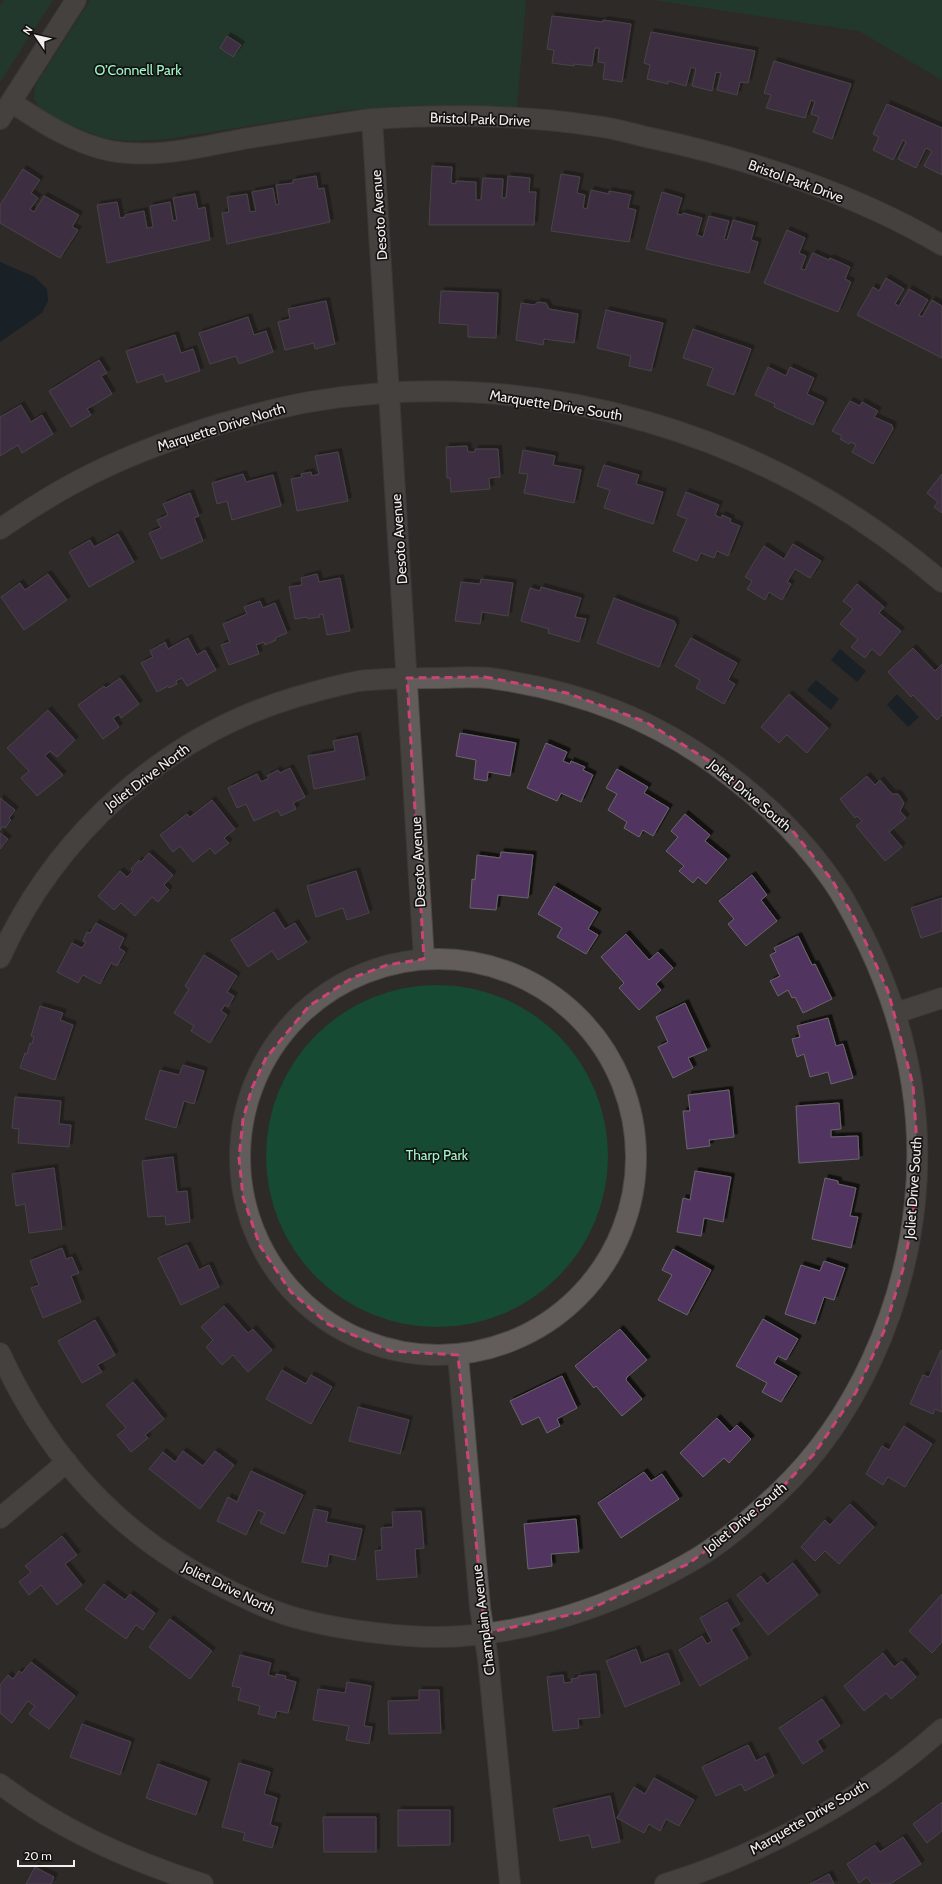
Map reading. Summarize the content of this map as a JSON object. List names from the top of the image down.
{
  "streets": {
    "street": [
      "Bristol Park Drive",
      "Desoto Avenue",
      "Marquette Drive South",
      "Marquette Drive North",
      "Joliet Drive North",
      "Joliet Drive South",
      "Champlain Avenue"
    ]
  },
  "crossings": [
    ["Bristol Park Drive", "Desoto Avenue"],
    ["Desoto Avenue", "Marquette Drive South"],
    ["Desoto Avenue", "Marquette Drive North"],
    ["Desoto Avenue", "Joliet Drive North"],
    ["Desoto Avenue", "Joliet Drive South"],
    ["Marquette Drive South", "Marquette Drive North"],
    ["Joliet Drive North", "Joliet Drive South"],
    ["Joliet Drive North", "Champlain Avenue"],
    ["Joliet Drive South", "Champlain Avenue"]
  ],
  "parks": ["O’Connell Park", "Tharp Park"],
  "scale_bar": "20 m",
  "north": "top left"
}
